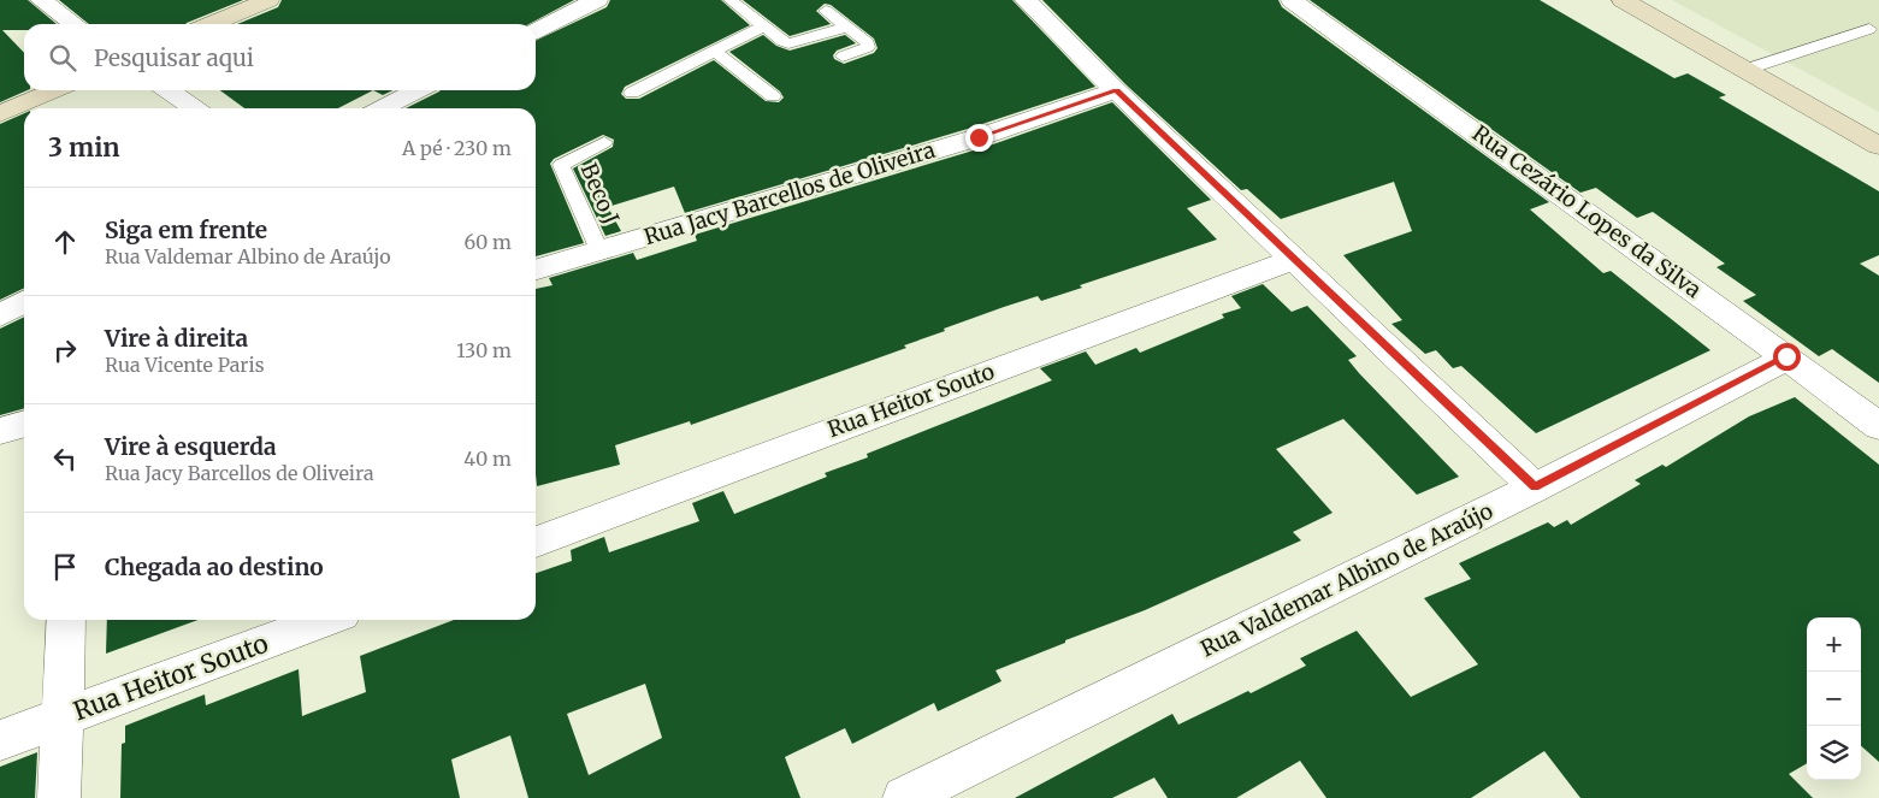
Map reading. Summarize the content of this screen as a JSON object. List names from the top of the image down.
{
  "streets": {
    "street": [
      "Rua Jacy Barcellos de Oliveira",
      "Rua Cezário Lopes da Silva",
      "Rua Heitor Souto",
      "Rua Valdemar Albino de Araújo"
    ],
    "lane": ["Beco J"]
  },
  "crossings": [
    ["Beco J", "Rua Jacy Barcellos de Oliveira"],
    ["Rua Cezário Lopes da Silva", "Rua Valdemar Albino de Araújo"]
  ],
  "page": {
    "search": "Pesquisar aqui",
    "heading": ["3 min", "A pé · 230 m"],
    "list": [
      ["Siga em frente", "Rua Valdemar Albino de Araújo", "60 m"],
      ["Vire à direita", "Rua Vicente Paris", "130 m"],
      ["Vire à esquerda", "Rua Jacy Barcellos de Oliveira", "40 m"],
      "Chegada ao destino"
    ],
    "map_buttons": ["+", "−"]
  }
}
